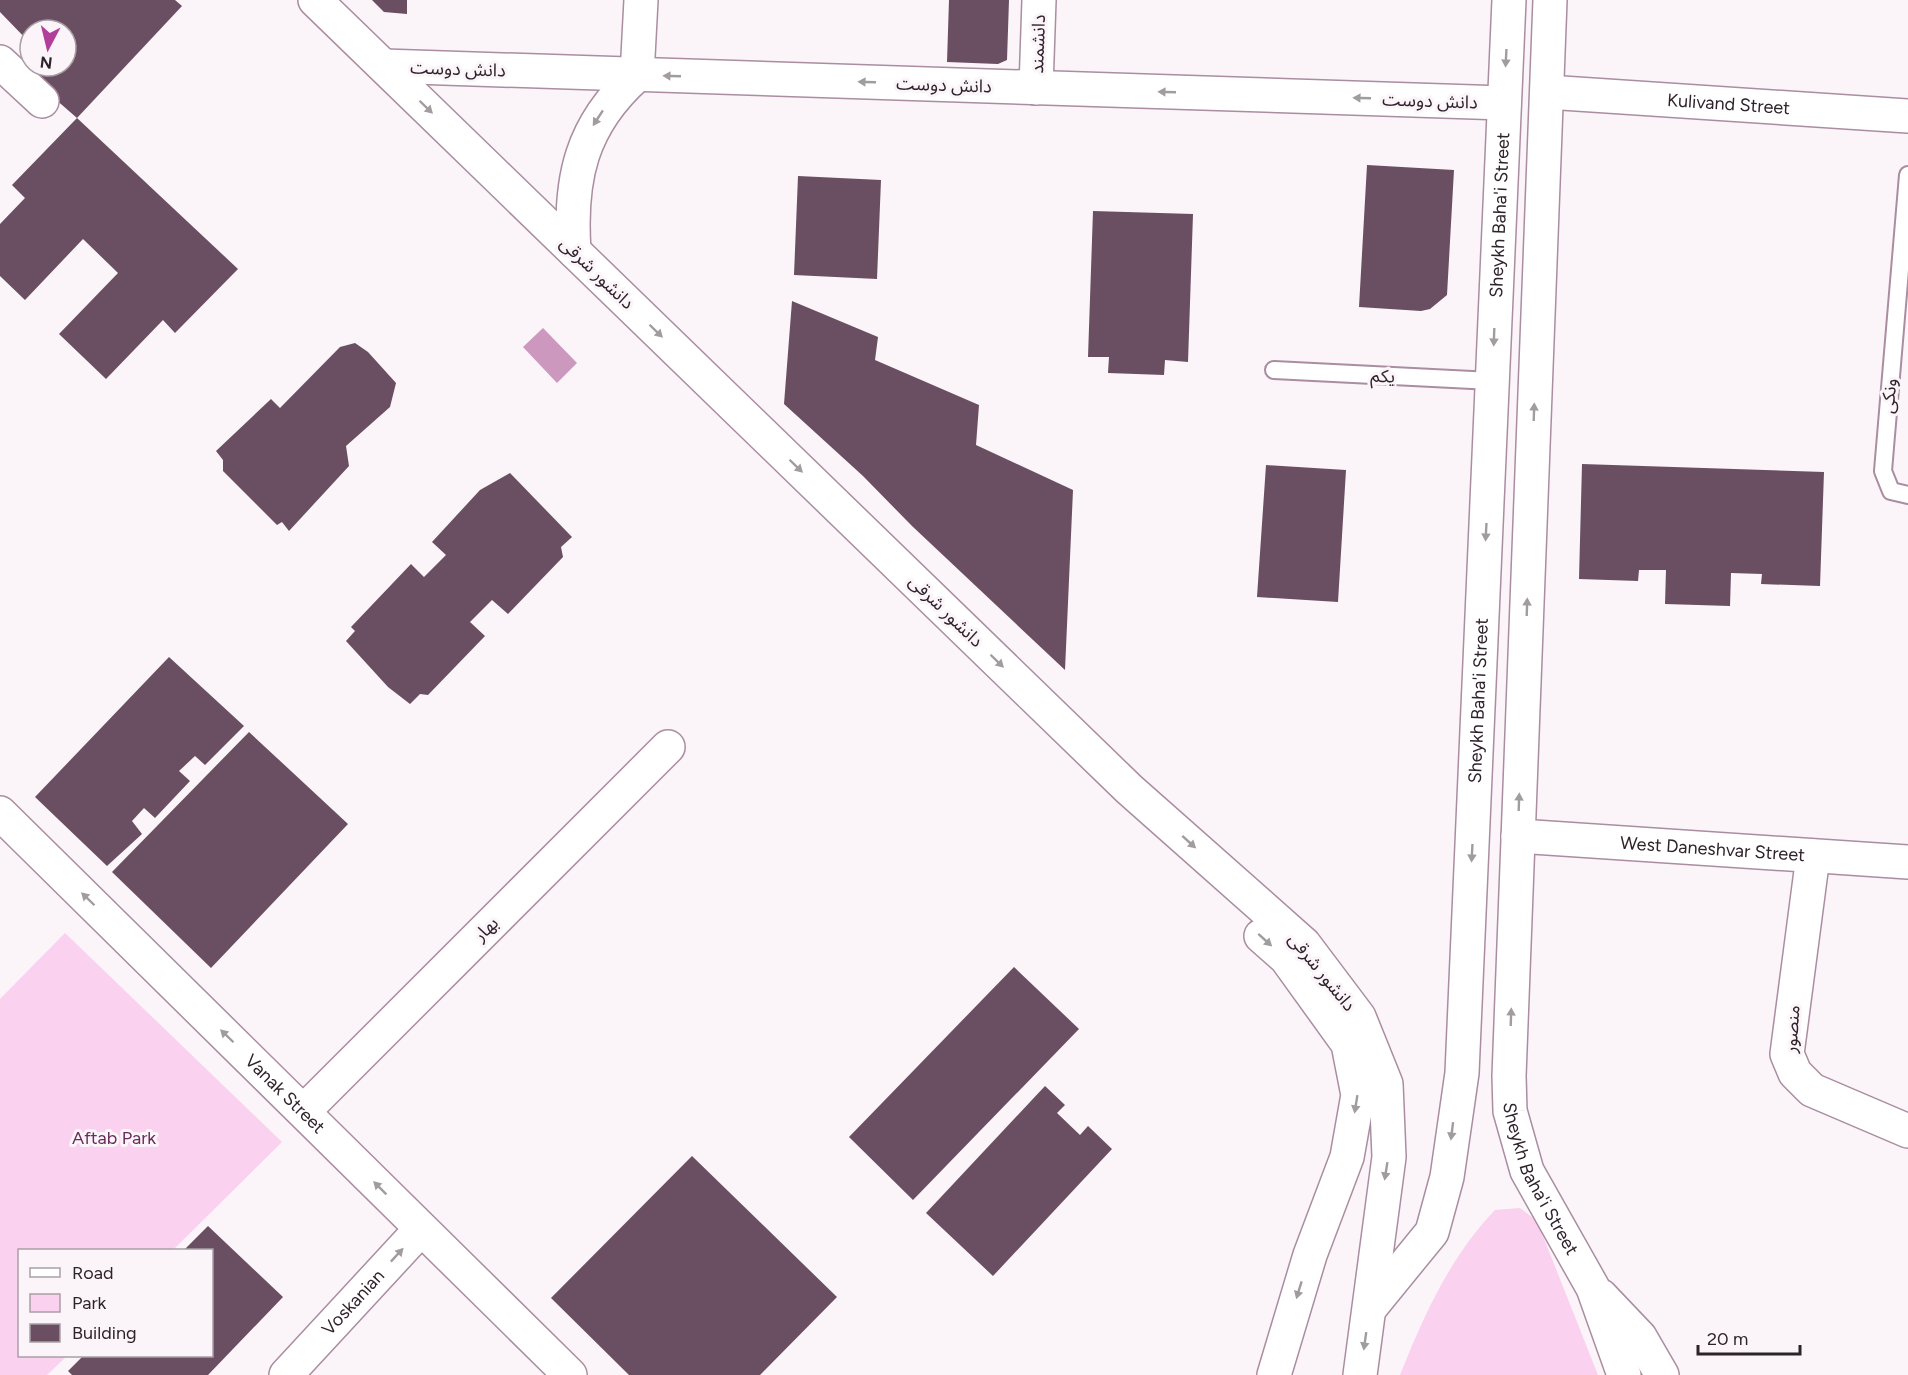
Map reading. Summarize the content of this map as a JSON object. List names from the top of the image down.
{
  "streets": {
    "main road": [
      "دانشمند",
      "دانش دوست",
      "Kulivand Street",
      "Sheykh Baha'i Street",
      "دانشور شرقی",
      "West Daneshvar Street",
      "بهار",
      "منصور",
      "Vanak Street",
      "Voskanian"
    ],
    "lane": ["یکم", "ونکی"]
  },
  "crossings": [
    ["دانشمند", "دانش دوست"],
    ["دانش دوست", "Sheykh Baha'i Street"],
    ["دانش دوست", "دانشور شرقی"],
    ["Kulivand Street", "Sheykh Baha'i Street"],
    ["Sheykh Baha'i Street", "دانشور شرقی"],
    ["Sheykh Baha'i Street", "یکم"],
    ["Sheykh Baha'i Street", "West Daneshvar Street"],
    ["West Daneshvar Street", "منصور"],
    ["بهار", "Vanak Street"],
    ["Vanak Street", "Voskanian"]
  ],
  "one_way": [
    "دانش دوست",
    "دانشور شرقی",
    "Vanak Street",
    "Voskanian"
  ],
  "parks": ["Aftab Park"],
  "legend": ["Road", "Park", "Building"],
  "scale_bar": "20 m",
  "north": "bottom"
}
